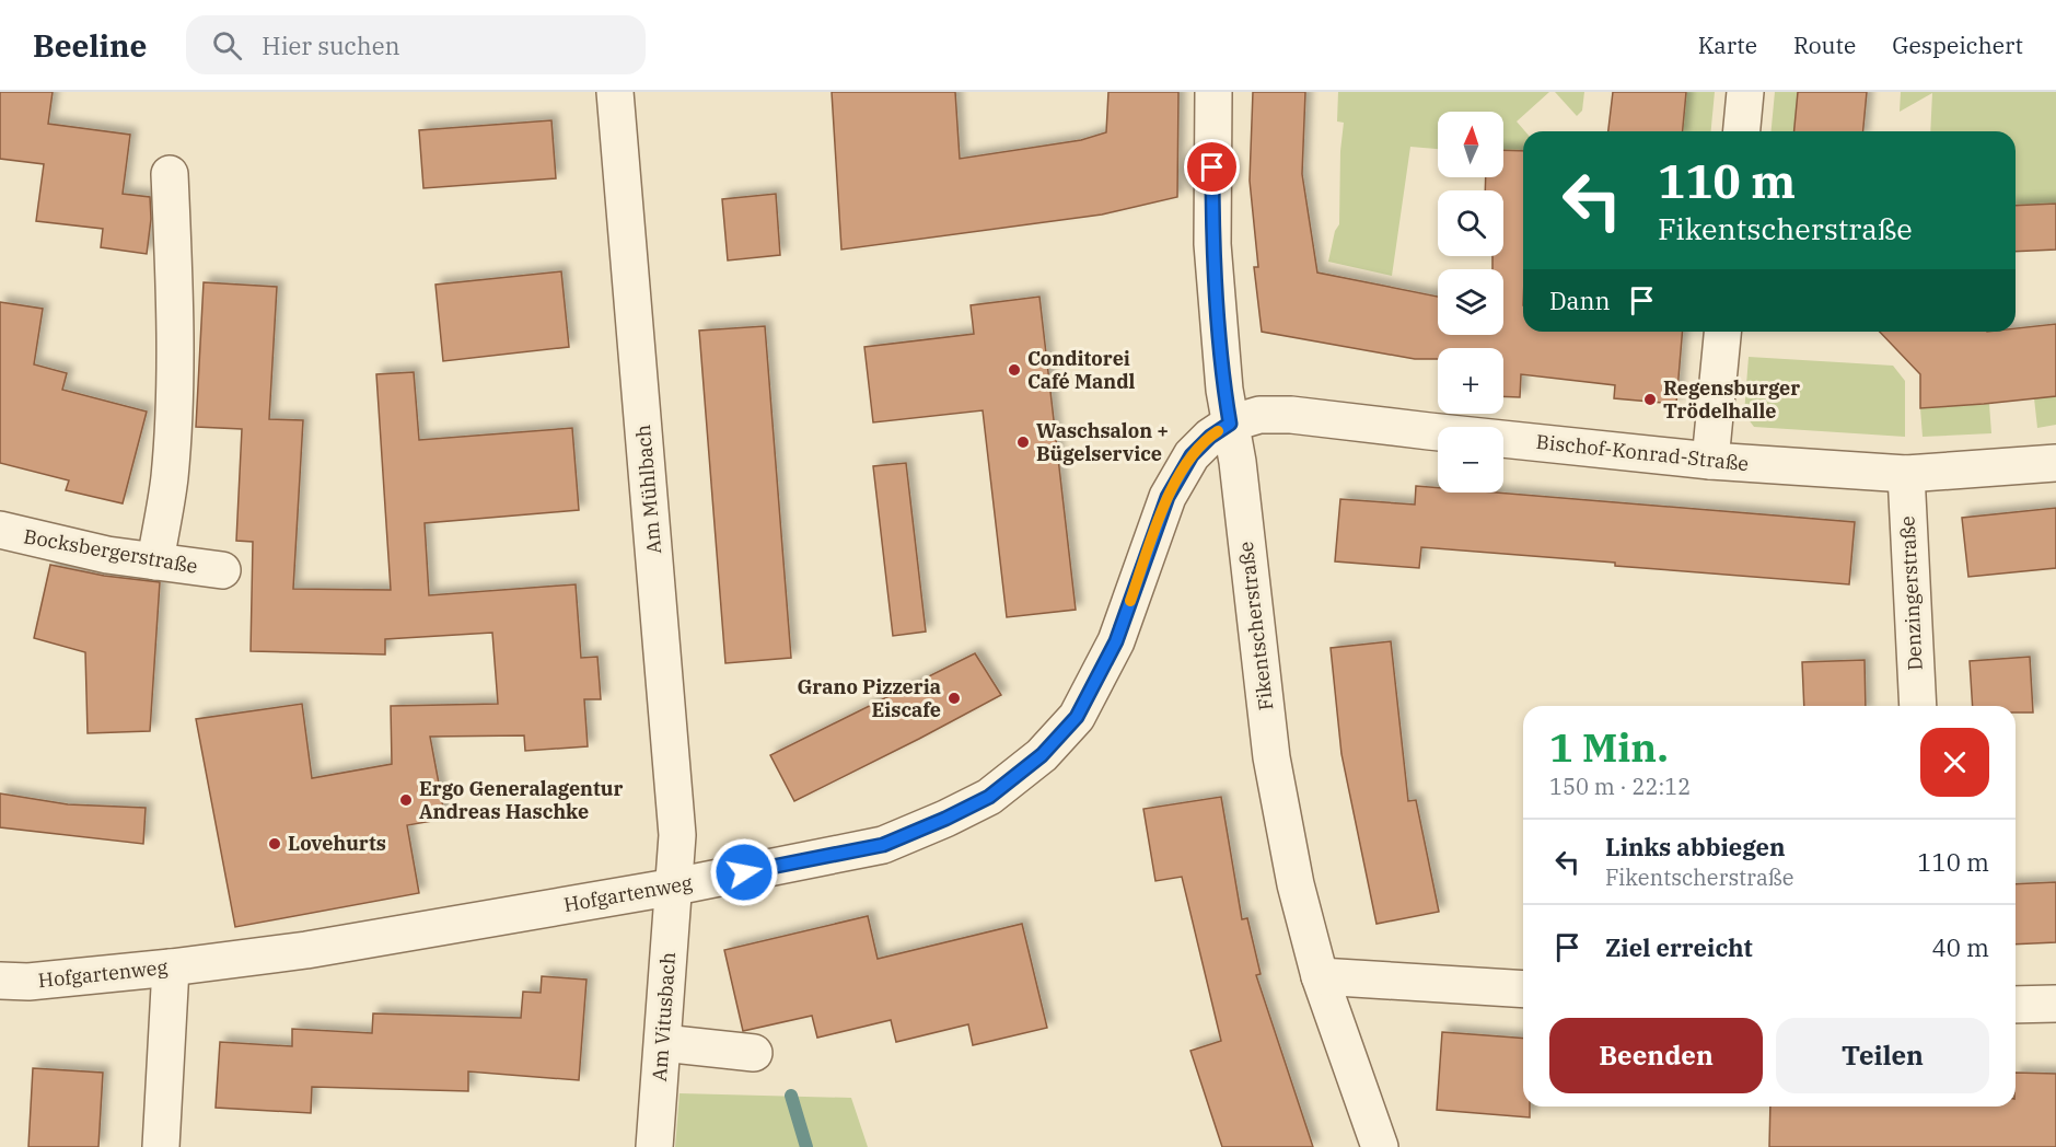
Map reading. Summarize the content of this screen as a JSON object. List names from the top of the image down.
{
  "streets": {
    "street": [
      "Bischof-Konrad-Straße",
      "Am Mühlbach",
      "Bocksbergerstraße",
      "Denzingerstraße",
      "Fikentscherstraße",
      "Hofgartenweg",
      "Am Vitusbach"
    ]
  },
  "crossings": [
    ["Bischof-Konrad-Straße", "Denzingerstraße"],
    ["Bischof-Konrad-Straße", "Fikentscherstraße"],
    ["Bischof-Konrad-Straße", "Hofgartenweg"],
    ["Am Mühlbach", "Hofgartenweg"],
    ["Am Mühlbach", "Am Vitusbach"],
    ["Fikentscherstraße", "Hofgartenweg"],
    ["Hofgartenweg", "Am Vitusbach"]
  ],
  "places": [
    "Conditorei Café Mandl",
    "Regensburger Trödelhalle",
    "Waschsalon + Bügelservice",
    "Grano Pizzeria Eiscafe",
    "Ergo Generalagentur Andreas Haschke",
    "Lovehurts"
  ],
  "north": "top",
  "page": {
    "header": "Beeline",
    "search": "Hier suchen",
    "nav": ["Karte", "Route", "Gespeichert"],
    "map_buttons": ["+", "−"],
    "turn": ["110 m", "Fikentscherstraße"],
    "then": "Dann",
    "heading": ["1 Min.", "150 m · 22:12"],
    "list": [
      {
        "name": "Links abbiegen",
        "note": "Fikentscherstraße",
        "value": "110 m"
      },
      {
        "name": "Ziel erreicht",
        "value": "40 m"
      }
    ],
    "buttons": ["Beenden", "Teilen"]
  }
}
